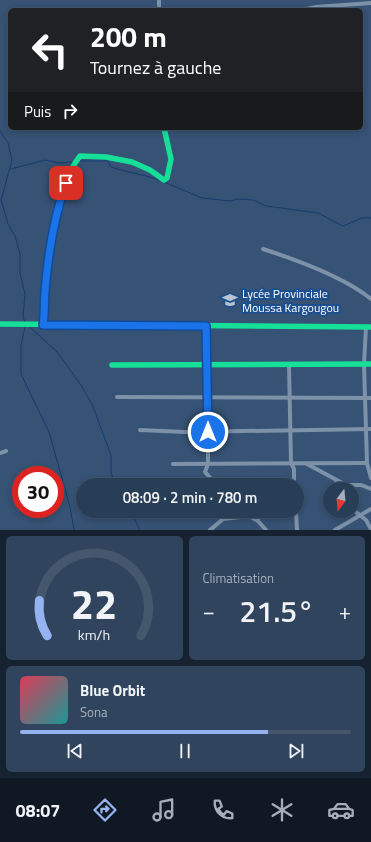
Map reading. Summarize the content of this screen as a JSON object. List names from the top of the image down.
{
  "places": {
    "school or university": ["Lycée Provinciale Moussa Kargougou"]
  },
  "north": "bottom",
  "page": {
    "turn": ["200 m", "Tournez à gauche"],
    "then": "Puis",
    "limit": "30",
    "trip": "08:09 · 2 min · 780 m",
    "tile": "Climatisation",
    "heat": ["−", "21.5°", "+"],
    "song": ["Blue Orbit", "Sona"],
    "tabs": "08:07",
    "gauge": ["22", "km/h"]
  }
}
